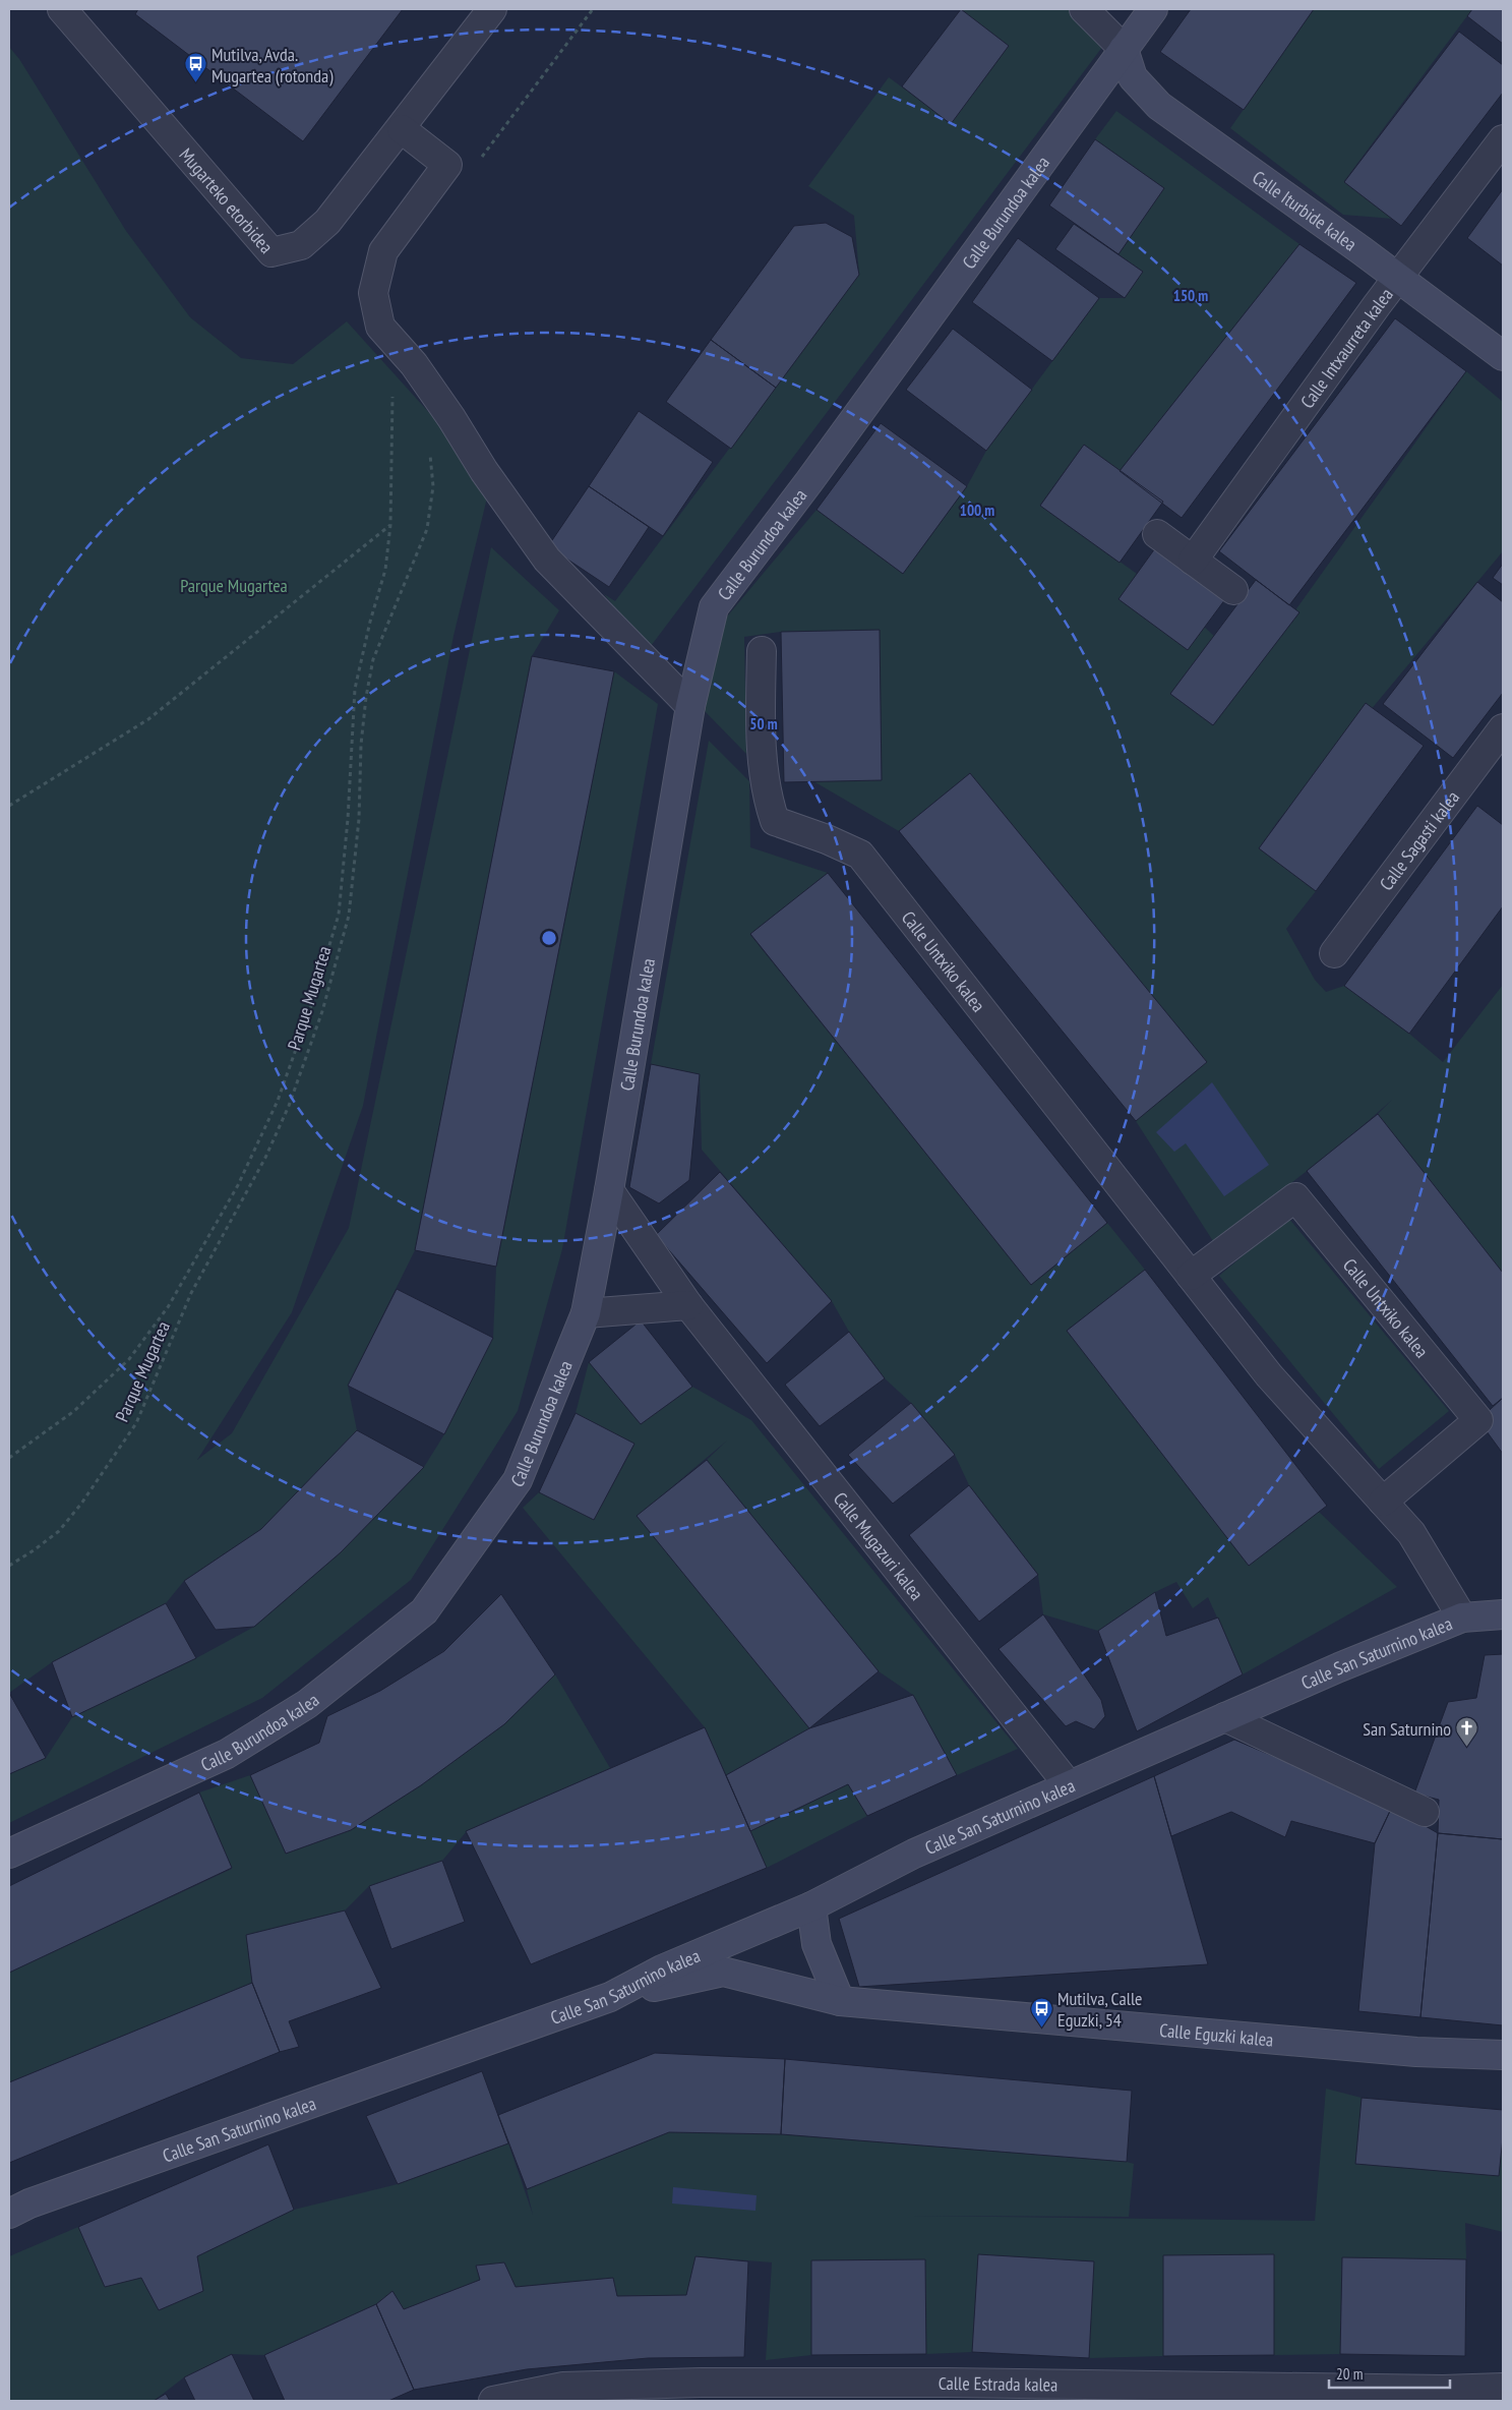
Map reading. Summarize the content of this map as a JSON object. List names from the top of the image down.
{
  "streets": {
    "street": [
      "Mugarteko etorbidea",
      "Calle Iturbide kalea",
      "Calle Burundoa kalea",
      "Calle Intxaurreta kalea",
      "Calle Sagasti kalea",
      "Calle Untxiko kalea",
      "Calle Mugazuri kalea",
      "Calle San Saturnino kalea",
      "Calle Eguzki kalea",
      "Calle Estrada kalea"
    ],
    "path": ["Parque Mugartea"]
  },
  "crossings": [
    ["Calle Iturbide kalea", "Calle Burundoa kalea"],
    ["Calle Iturbide kalea", "Calle Intxaurreta kalea"],
    ["Calle Burundoa kalea", "Calle Mugazuri kalea"],
    ["Calle Untxiko kalea", "Calle San Saturnino kalea"],
    ["Calle Mugazuri kalea", "Calle San Saturnino kalea"],
    ["Calle San Saturnino kalea", "Calle Eguzki kalea"]
  ],
  "parks": ["Parque Mugartea"],
  "places": {
    "bus stop": ["Mutilva, Avda. Mugartea (rotonda)", "Mutilva, Calle Eguzki, 54"],
    "church": ["San Saturnino"]
  },
  "scale_bar": "20 m",
  "rings": ["150 m", "100 m", "50 m"]
}
